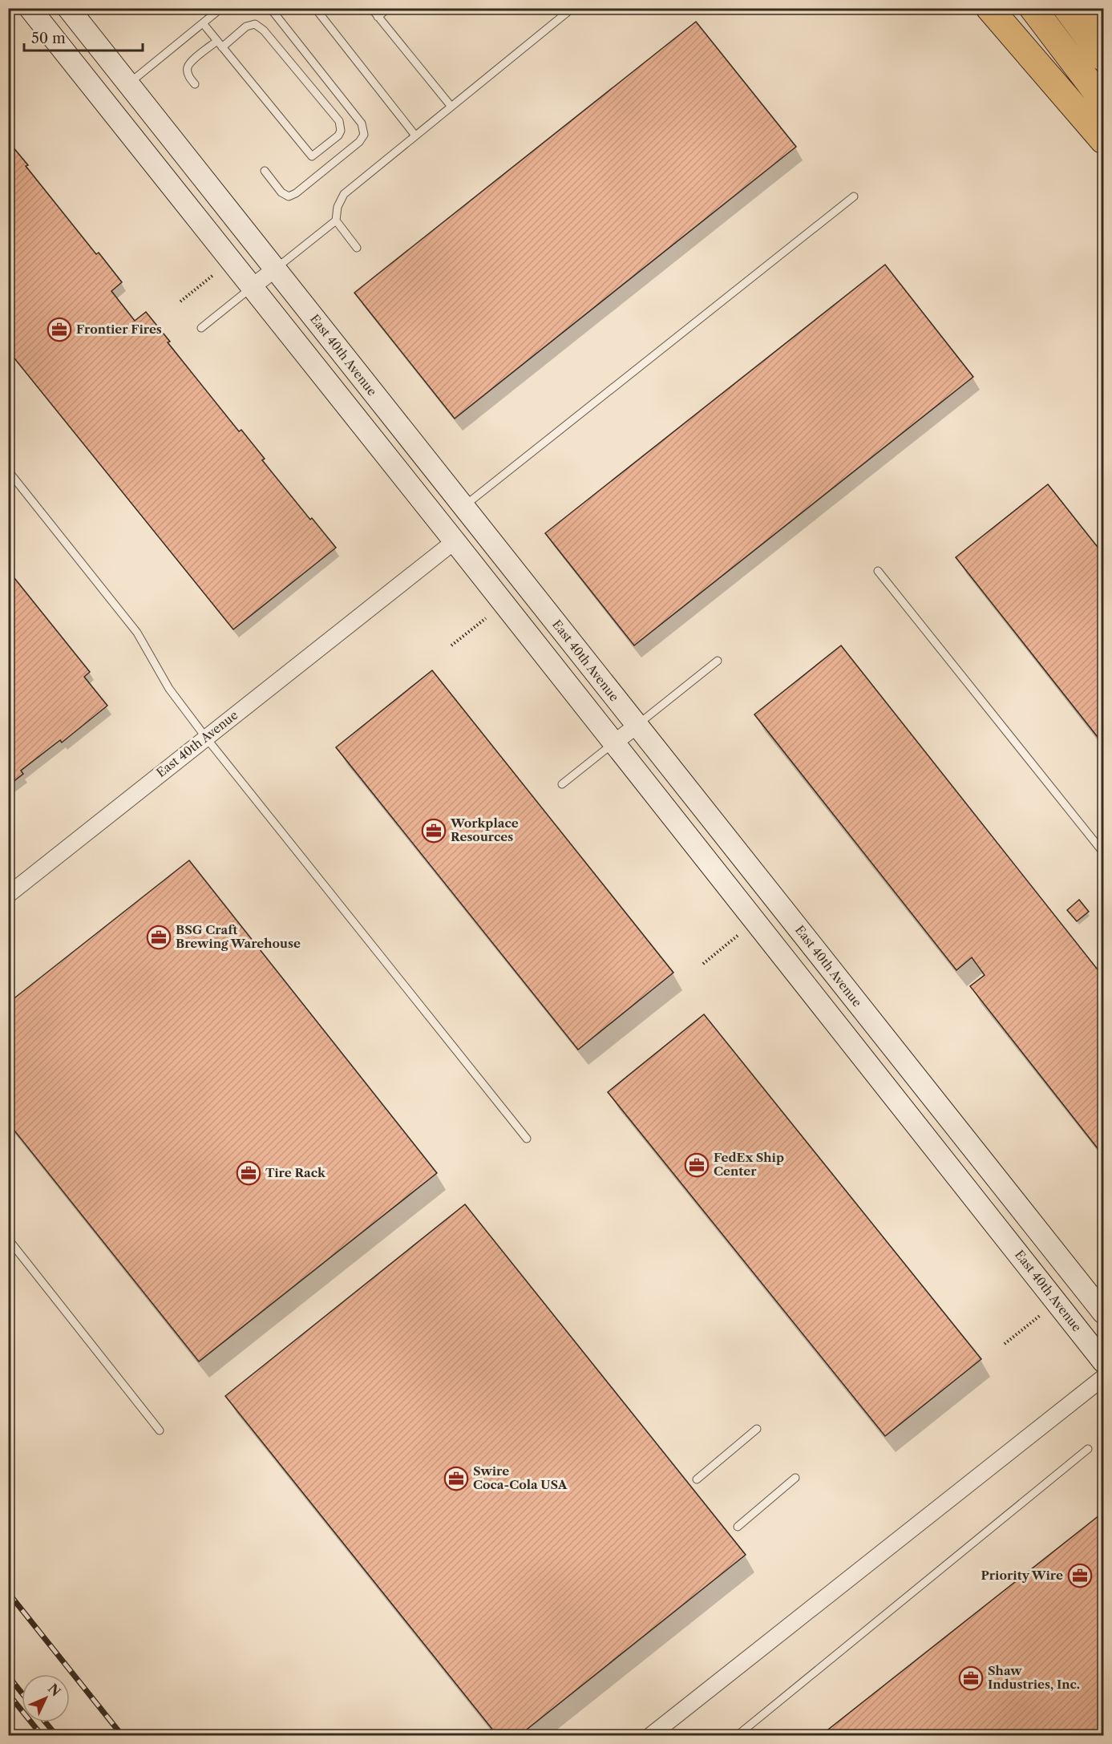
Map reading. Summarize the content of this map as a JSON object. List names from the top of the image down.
{
  "streets": {
    "street": ["East 40th Avenue"]
  },
  "places": {
    "office": [
      "Frontier Fires",
      "Workplace Resources",
      "BSG Craft Brewing Warehouse",
      "FedEx Ship Center",
      "Tire Rack",
      "Swire Coca-Cola USA",
      "Priority Wire",
      "Shaw Industries, Inc."
    ]
  },
  "scale_bar": "50 m",
  "north": "top right"
}
